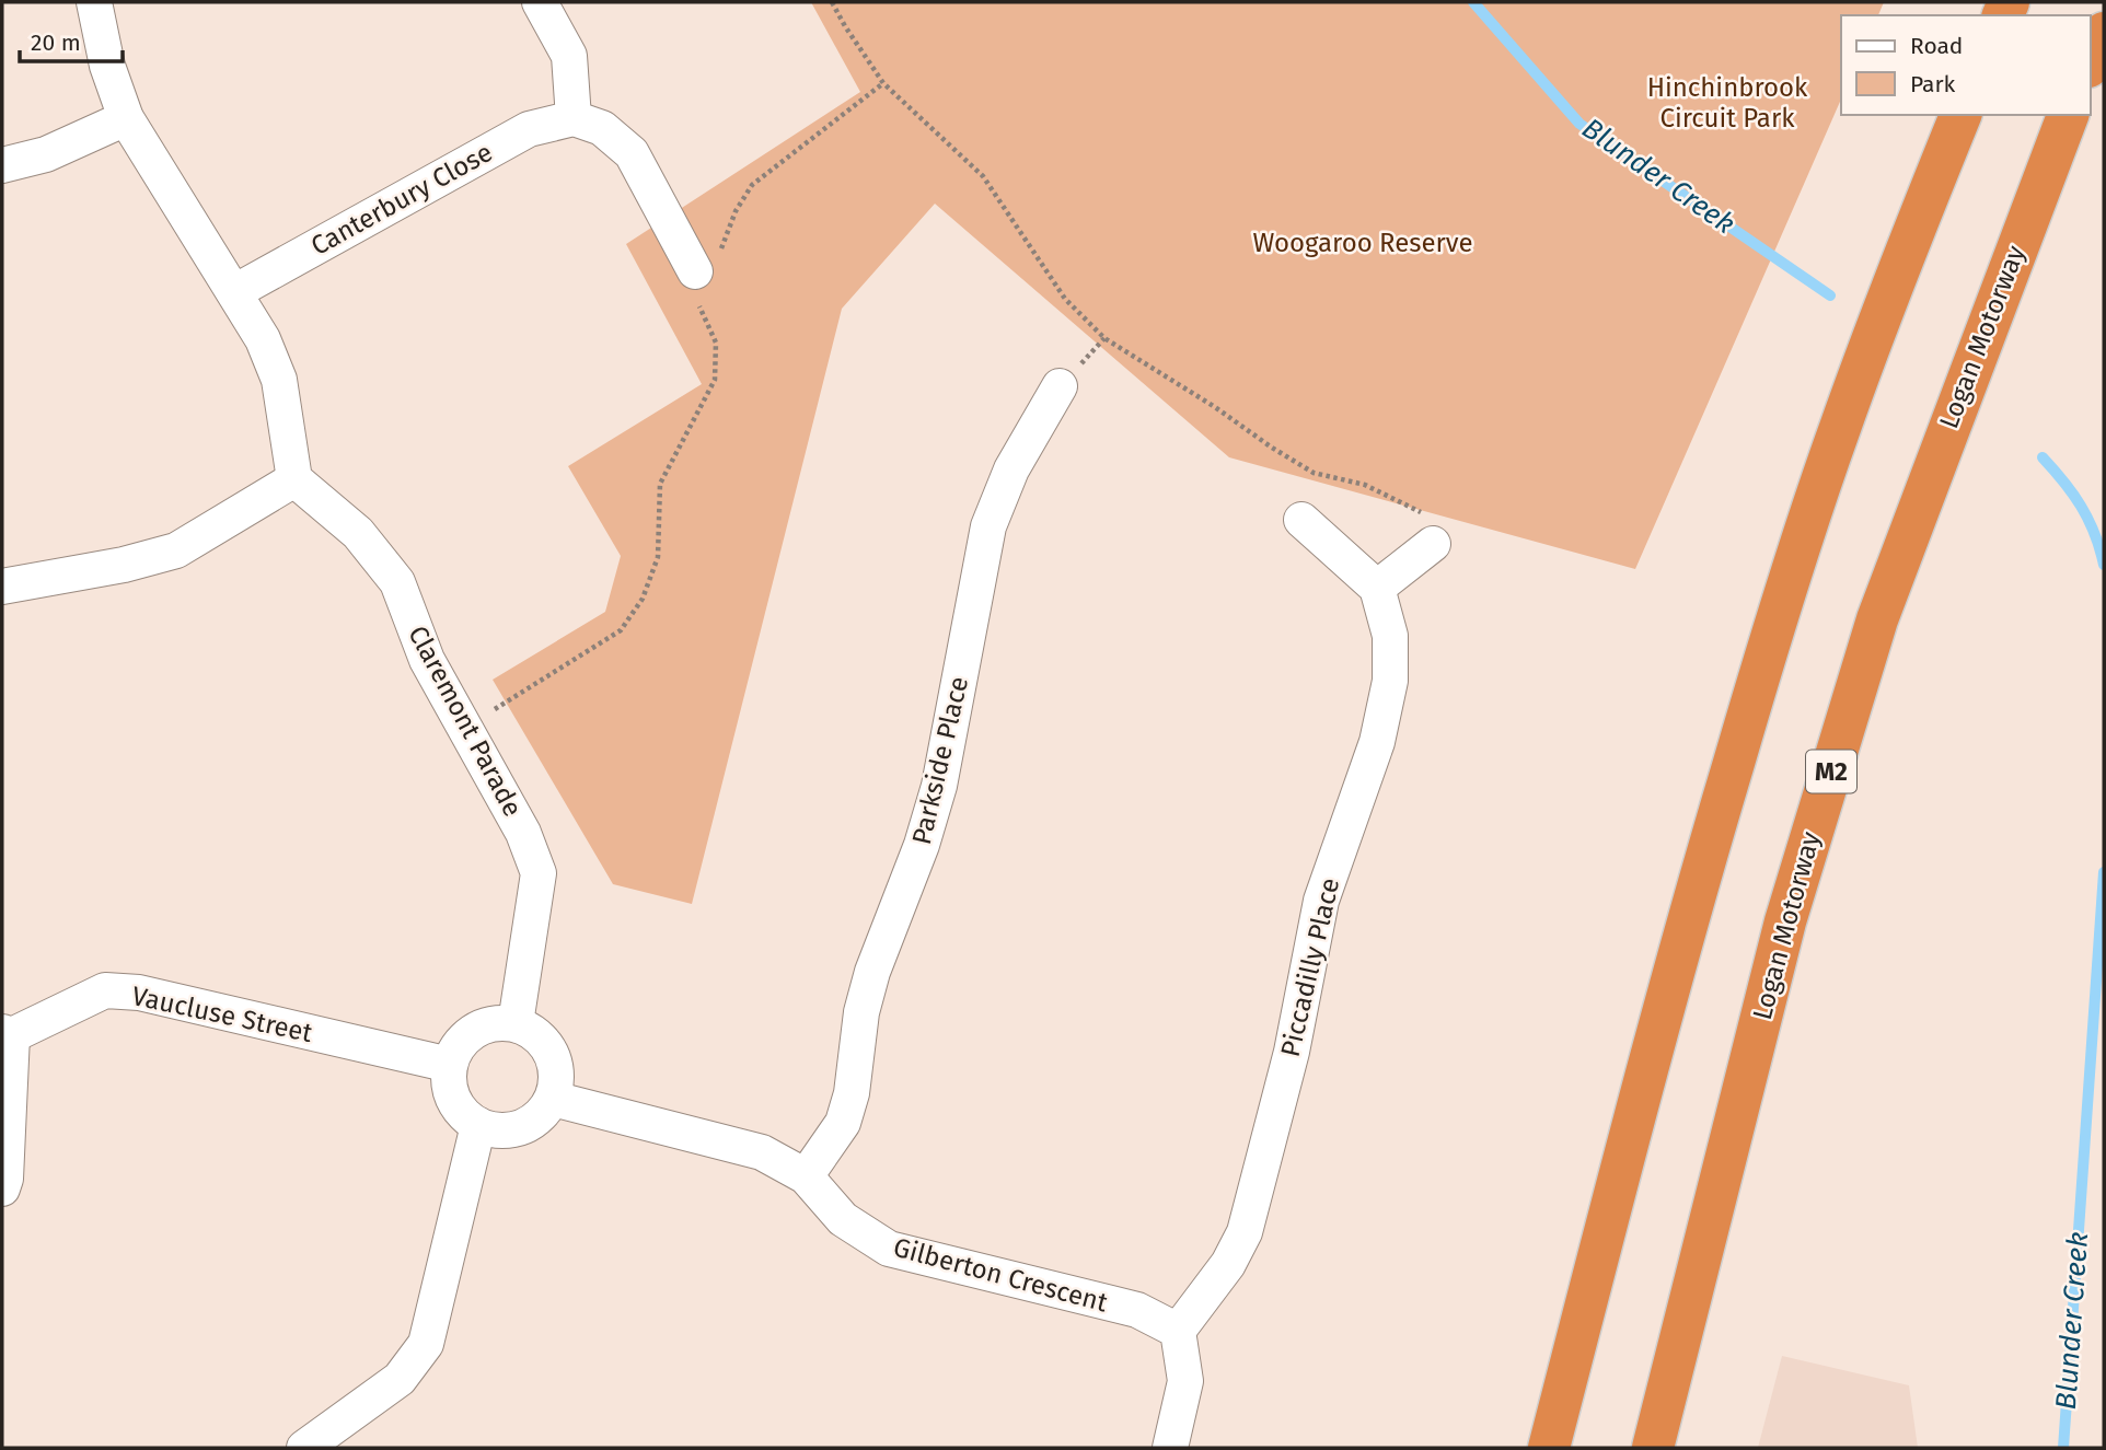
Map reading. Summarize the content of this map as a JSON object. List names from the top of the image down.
{
  "streets": {
    "highway": ["Logan Motorway", "M2"],
    "street": [
      "Canterbury Close",
      "Claremont Parade",
      "Parkside Place",
      "Piccadilly Place",
      "Vaucluse Street",
      "Gilberton Crescent"
    ]
  },
  "crossings": [
    ["Claremont Parade", "Vaucluse Street"],
    ["Claremont Parade", "Gilberton Crescent"],
    ["Parkside Place", "Gilberton Crescent"],
    ["Piccadilly Place", "Gilberton Crescent"],
    ["Vaucluse Street", "Gilberton Crescent"]
  ],
  "water": ["Blunder Creek"],
  "parks": ["Hinchinbrook Circuit Park", "Woogaroo Reserve"],
  "legend": ["Road", "Park"],
  "scale_bar": "20 m"
}
